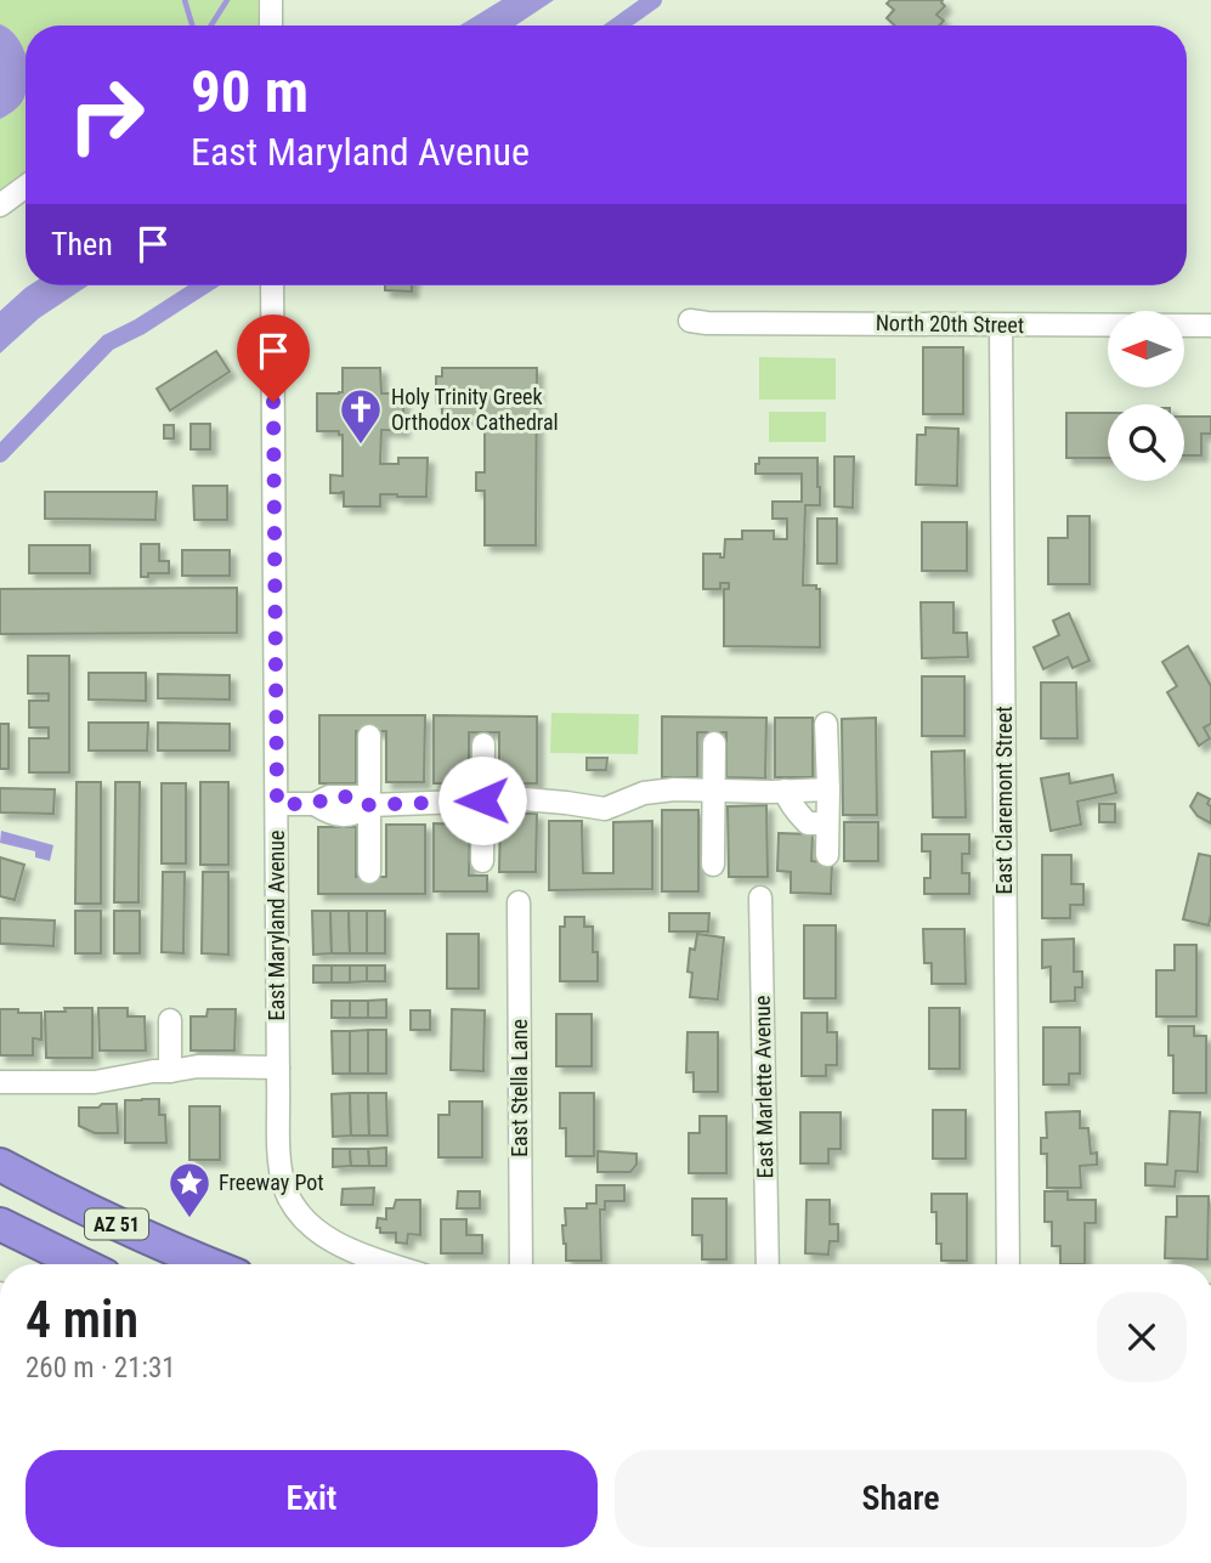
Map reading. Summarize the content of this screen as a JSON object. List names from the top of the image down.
{
  "streets": {
    "highway": ["AZ 51"],
    "street": [
      "North 20th Street",
      "East Claremont Street",
      "East Maryland Avenue",
      "East Marlette Avenue",
      "East Stella Lane"
    ]
  },
  "crossings": [
    ["North 20th Street", "East Claremont Street"]
  ],
  "places": {
    "church": ["Holy Trinity Greek Orthodox Cathedral"],
    "place": ["Freeway Pot"]
  },
  "north": "left",
  "page": {
    "turn": ["90 m", "East Maryland Avenue"],
    "then": "Then",
    "heading": ["4 min", "260 m · 21:31"],
    "buttons": ["Exit", "Share"]
  }
}
